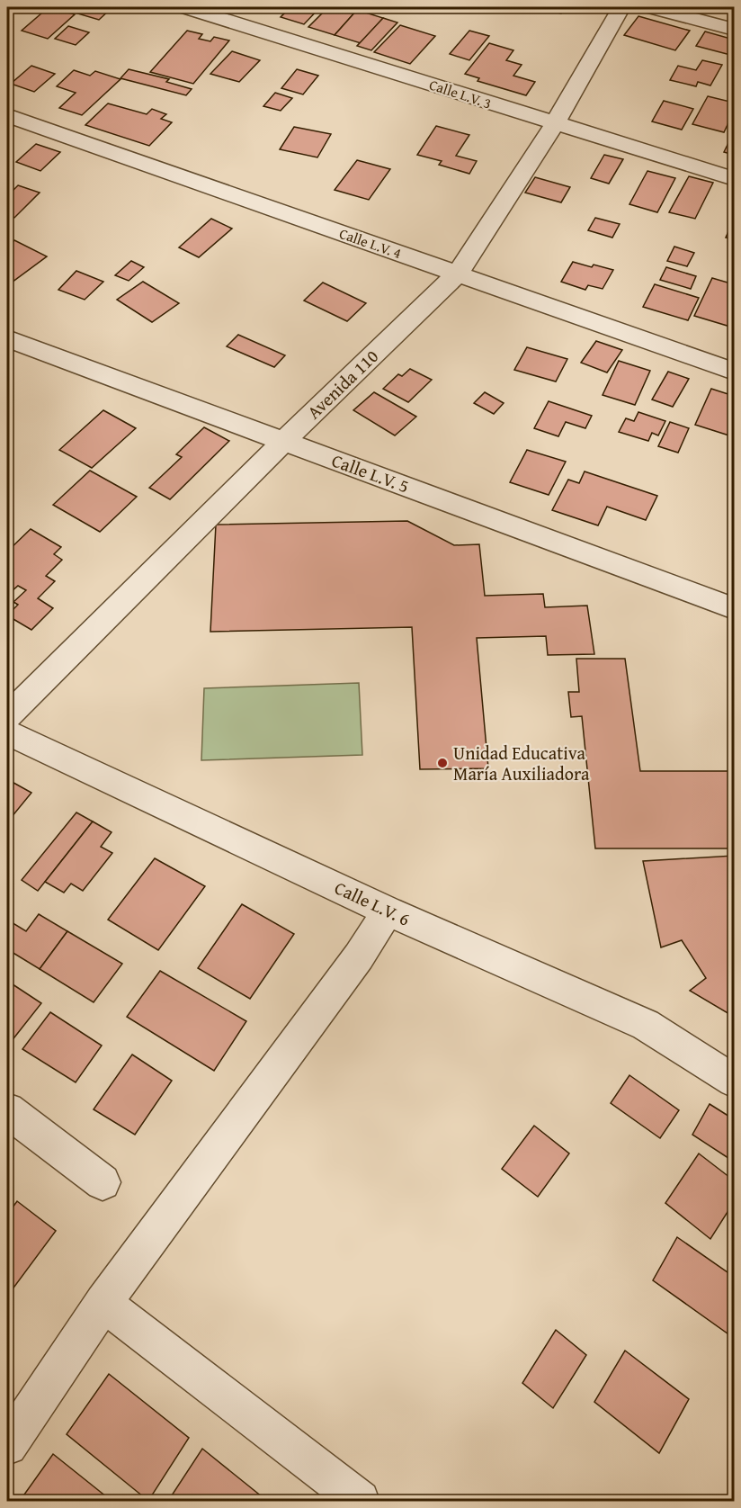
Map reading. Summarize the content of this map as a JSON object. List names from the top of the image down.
{
  "streets": {
    "street": [
      "Calle L.V. 3",
      "Calle L.V. 4",
      "Avenida 110",
      "Calle L.V. 5",
      "Calle L.V. 6"
    ]
  },
  "crossings": [
    ["Calle L.V. 3", "Avenida 110"],
    ["Calle L.V. 4", "Avenida 110"],
    ["Avenida 110", "Calle L.V. 5"]
  ],
  "places": ["Unidad Educativa María Auxiliadora"]
}
